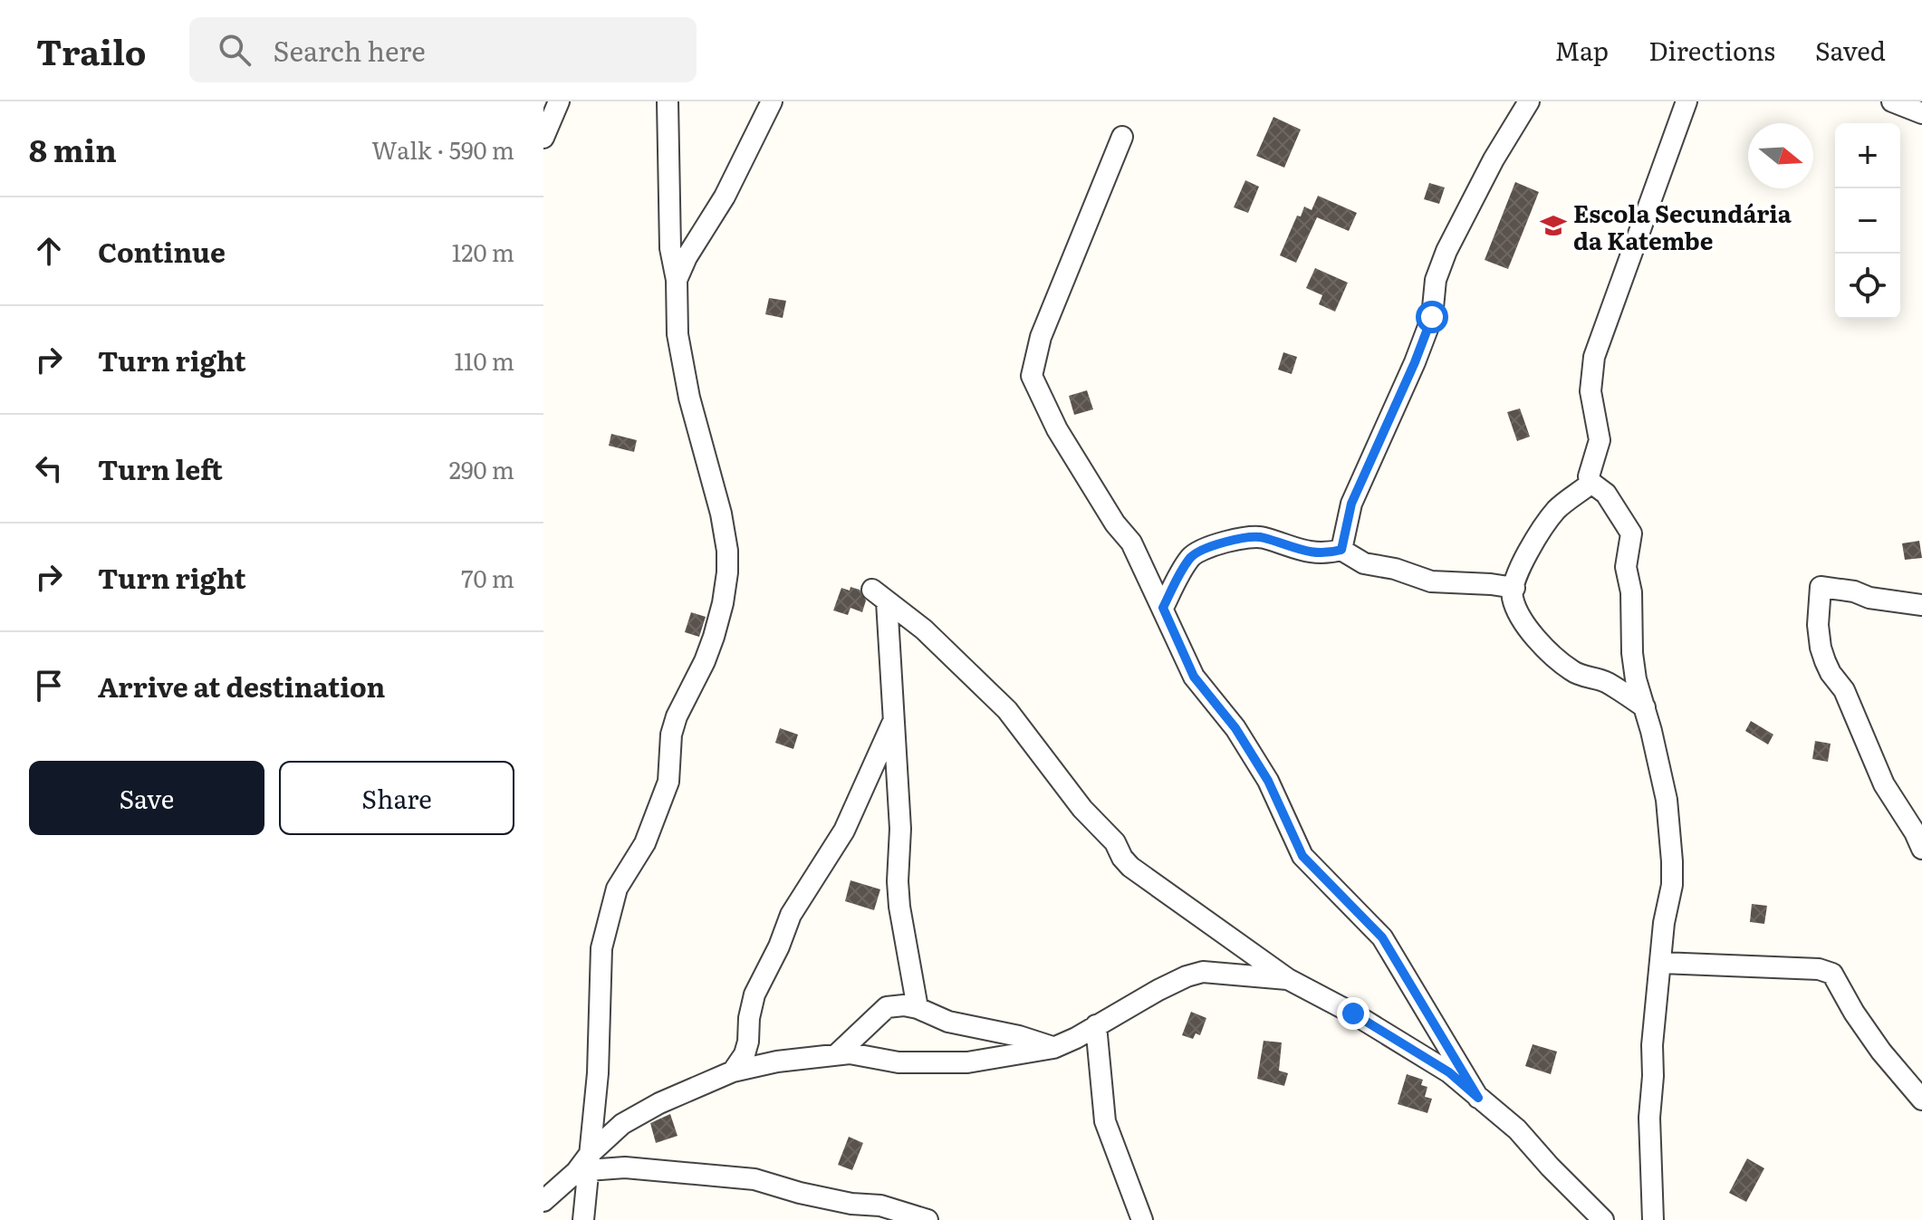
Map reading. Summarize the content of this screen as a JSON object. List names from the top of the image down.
{
  "places": {
    "school or university": ["Escola Secundária da Katembe"]
  },
  "north": "right",
  "page": {
    "header": "Trailo",
    "search": "Search here",
    "nav": ["Map", "Directions", "Saved"],
    "heading": ["8 min", "Walk · 590 m"],
    "map_buttons": ["+", "−"],
    "list": [
      ["Continue", "120 m"],
      ["Turn right", "110 m"],
      ["Turn left", "290 m"],
      ["Turn right", "70 m"],
      "Arrive at destination"
    ],
    "buttons": ["Save", "Share"]
  }
}
